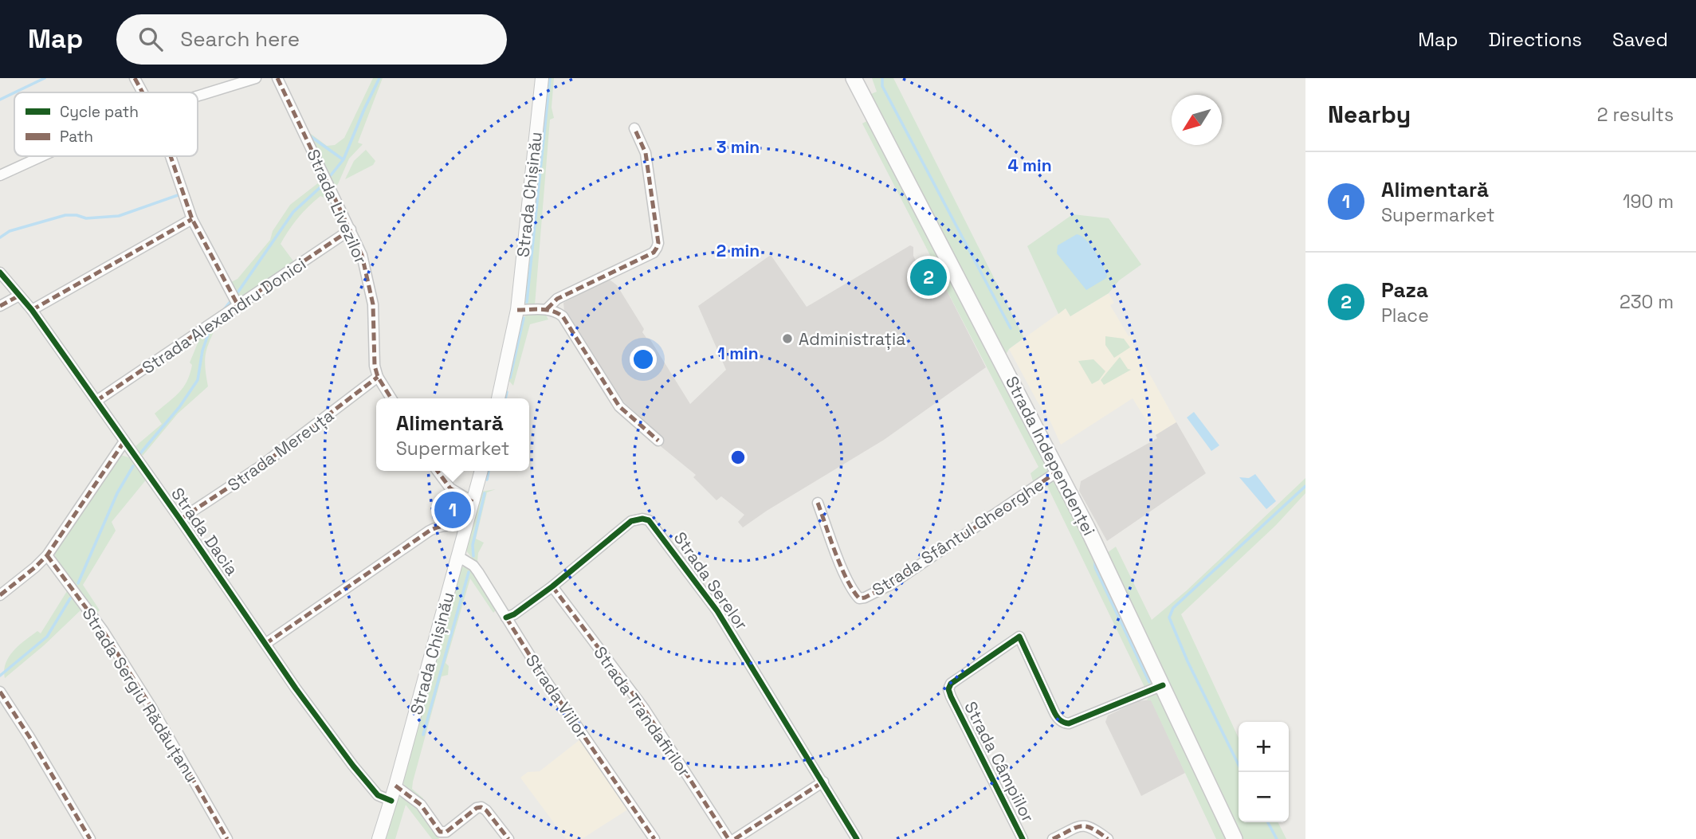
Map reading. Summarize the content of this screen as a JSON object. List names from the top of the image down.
{
  "streets": {
    "main road": ["Strada Independenței"],
    "street": [
      "Strada Chișinău",
      "Strada Livezilor",
      "Strada Alexandru Donici",
      "Strada Mereuța",
      "Strada Dacia",
      "Strada Sfântul Gheorghe",
      "Strada Serelor",
      "Strada Sergiu Rădăuțanu",
      "Strada Viilor",
      "Strada Trandafirilor",
      "Strada Câmpiilor"
    ]
  },
  "crossings": [
    ["Strada Chișinău", "Strada Dacia"],
    ["Strada Chișinău", "Strada Viilor"],
    ["Strada Livezilor", "Strada Alexandru Donici"],
    ["Strada Livezilor", "Strada Mereuța"],
    ["Strada Alexandru Donici", "Strada Dacia"],
    ["Strada Mereuța", "Strada Dacia"],
    ["Strada Independenței", "Strada Sfântul Gheorghe"],
    ["Strada Independenței", "Strada Câmpiilor"],
    ["Strada Serelor", "Strada Viilor"],
    ["Strada Serelor", "Strada Trandafirilor"]
  ],
  "places": ["Administrația"],
  "legend": ["Cycle path", "Path"],
  "north": "bottom left",
  "page": {
    "header": "Map",
    "search": "Search here",
    "nav": ["Map", "Directions", "Saved"],
    "heading": ["Nearby", "2 results"],
    "list": [
      {
        "mark": "1",
        "name": "Alimentară",
        "note": "Supermarket",
        "value": "190 m"
      },
      {
        "mark": "2",
        "name": "Paza",
        "note": "Place",
        "value": "230 m"
      }
    ],
    "pins": ["2", "1"],
    "popup": ["Alimentară", "Supermarket"],
    "map_buttons": ["+", "−"]
  },
  "rings": [
    "3 min",
    "4 min",
    "2 min",
    "1 min"
  ]
}
